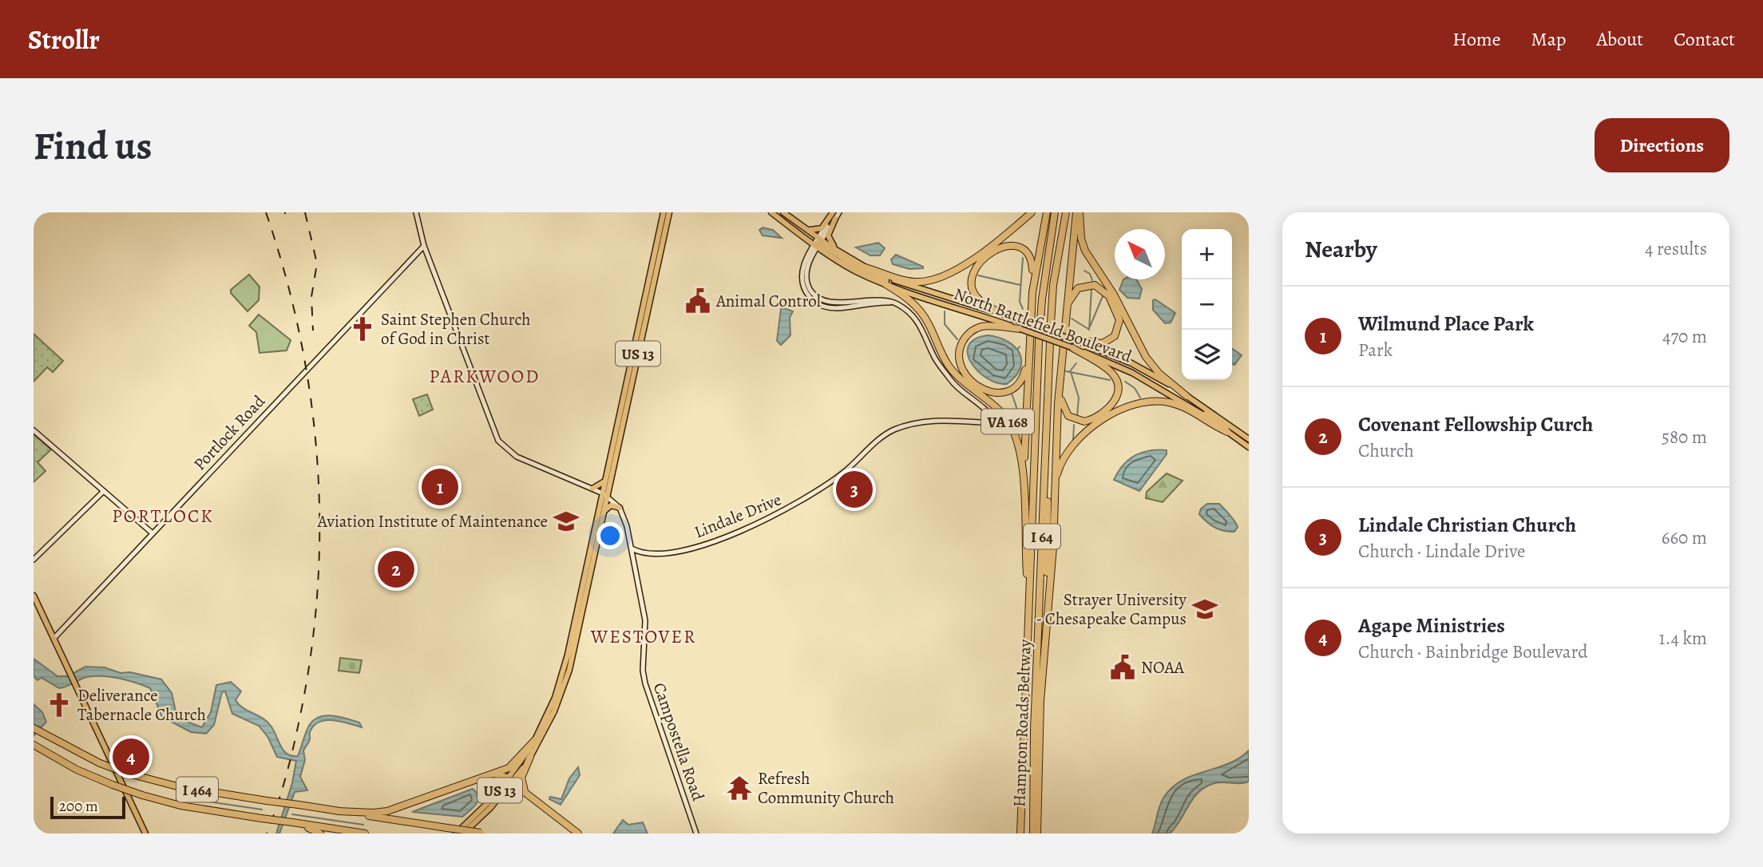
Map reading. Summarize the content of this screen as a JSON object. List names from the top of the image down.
{
  "streets": {
    "highway": [
      "VA 168",
      "I 64",
      "Hampton Roads Beltway",
      "I 464"
    ],
    "main road": [
      "North Battlefield Boulevard",
      "US 13",
      "Portlock Road",
      "Lindale Drive",
      "Campostella Road"
    ]
  },
  "crossings": [
    ["North Battlefield Boulevard", "VA 168"],
    ["North Battlefield Boulevard", "Lindale Drive"],
    ["US 13", "Campostella Road"],
    ["VA 168", "Hampton Roads Beltway"],
    ["Portlock Road", "Campostella Road"],
    ["Lindale Drive", "Campostella Road"]
  ],
  "districts": ["PARKWOOD", "PORTLOCK", "WESTOVER"],
  "places": {
    "public building": ["Animal Control", "NOAA"],
    "church": ["Saint Stephen Church of God in Christ", "Deliverance Tabernacle Church"],
    "school or university": ["Aviation Institute of Maintenance", "Strayer University - Chesapeake Campus"],
    "temple": ["Refresh Community Church"]
  },
  "scale_bar": "200 m",
  "north": "top left",
  "page": {
    "header": "Strollr",
    "nav": [
      "Home",
      "Map",
      "About",
      "Contact"
    ],
    "buttons": "Directions",
    "title": "Find us",
    "heading": ["Nearby", "4 results"],
    "map_buttons": ["+", "−"],
    "list": [
      {
        "mark": "1",
        "name": "Wilmund Place Park",
        "note": "Park",
        "value": "470 m"
      },
      {
        "mark": "2",
        "name": "Covenant Fellowship Curch",
        "note": "Church",
        "value": "580 m"
      },
      {
        "mark": "3",
        "name": "Lindale Christian Church",
        "note": "Church · Lindale Drive",
        "value": "660 m"
      },
      {
        "mark": "4",
        "name": "Agape Ministries",
        "note": "Church · Bainbridge Boulevard",
        "value": "1.4 km"
      }
    ],
    "pins": [
      "1",
      "3",
      "2",
      "4"
    ],
    "scale": "200 m"
  }
}
